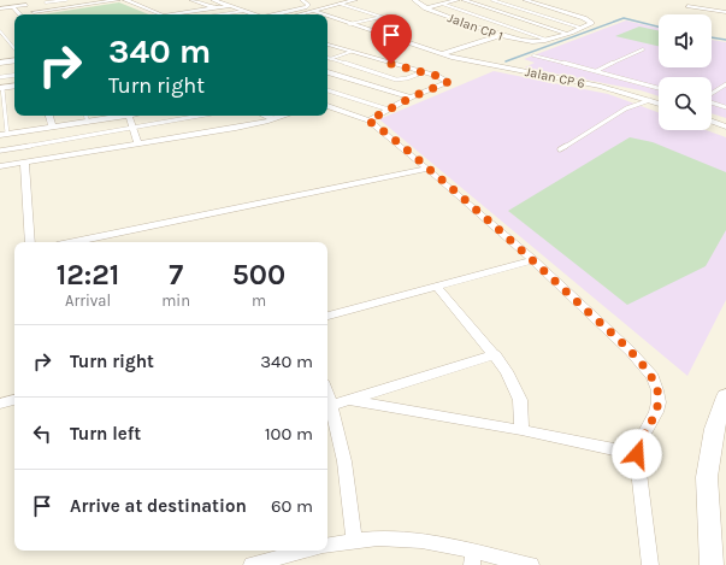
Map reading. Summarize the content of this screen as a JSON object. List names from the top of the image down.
{
  "streets": {
    "street": ["Jalan CP 1", "Jalan CP 6"]
  },
  "page": {
    "turn": ["340 m", "Turn right"],
    "eta": [
      "12:21",
      "Arrival",
      "7",
      "min",
      "500",
      "m"
    ],
    "list": [
      {
        "name": "Turn right",
        "value": "340 m"
      },
      {
        "name": "Turn left",
        "value": "100 m"
      },
      {
        "name": "Arrive at destination",
        "value": "60 m"
      }
    ]
  }
}
